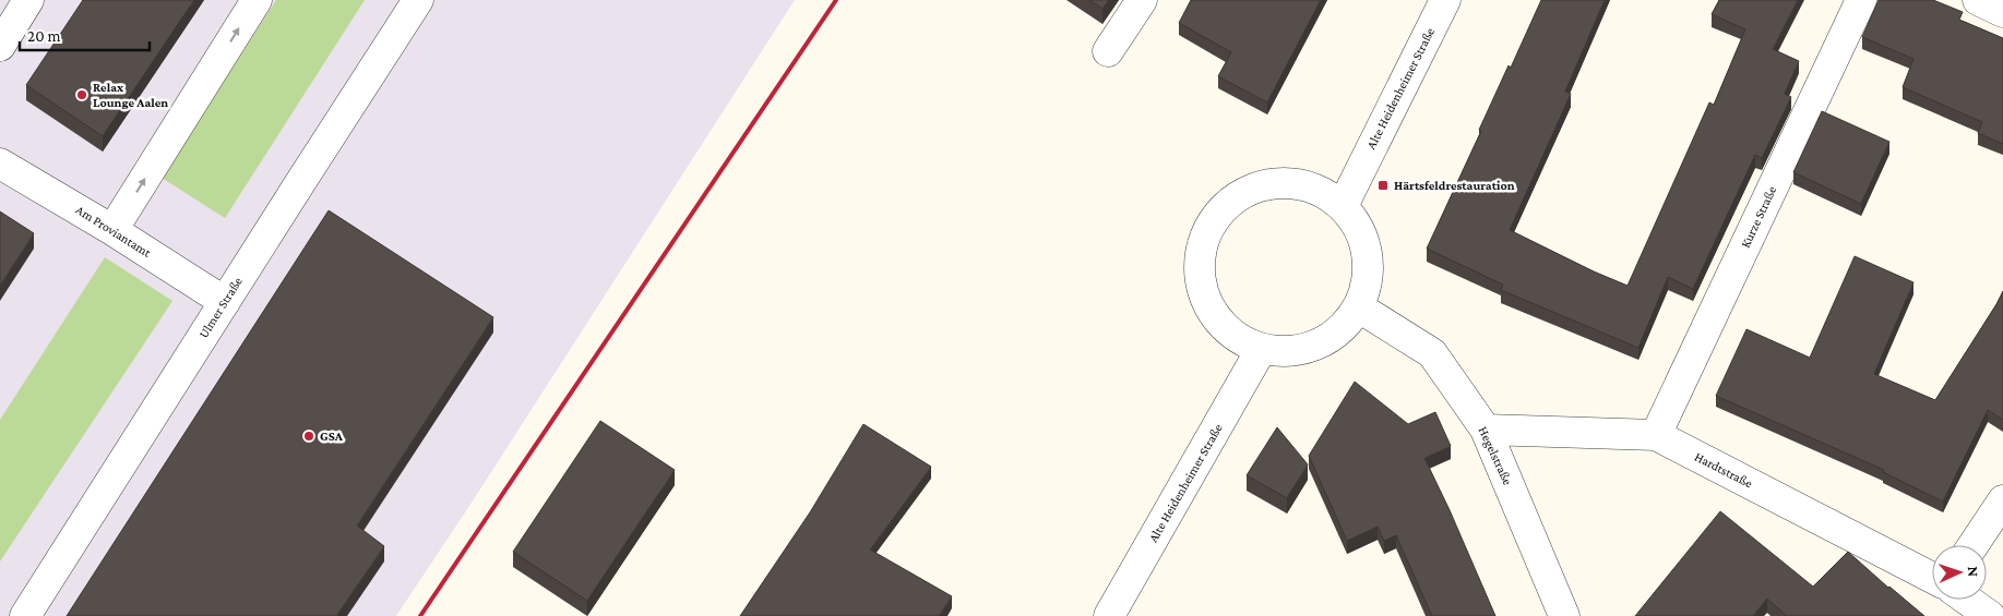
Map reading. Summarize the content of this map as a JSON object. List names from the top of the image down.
{
  "streets": {
    "street": [
      "Alte Heidenheimer Straße",
      "Kurze Straße",
      "Am Proviantamt",
      "Ulmer Straße",
      "Hegelstraße",
      "Hardtstraße"
    ]
  },
  "crossings": [
    ["Alte Heidenheimer Straße", "Hegelstraße"],
    ["Kurze Straße", "Hardtstraße"],
    ["Am Proviantamt", "Ulmer Straße"],
    ["Hegelstraße", "Hardtstraße"]
  ],
  "places": {
    "other": ["Relax Lounge Aalen", "GSA"],
    "transit": ["Härtsfeldrestauration"]
  },
  "scale_bar": "20 m",
  "north": "right"
}
